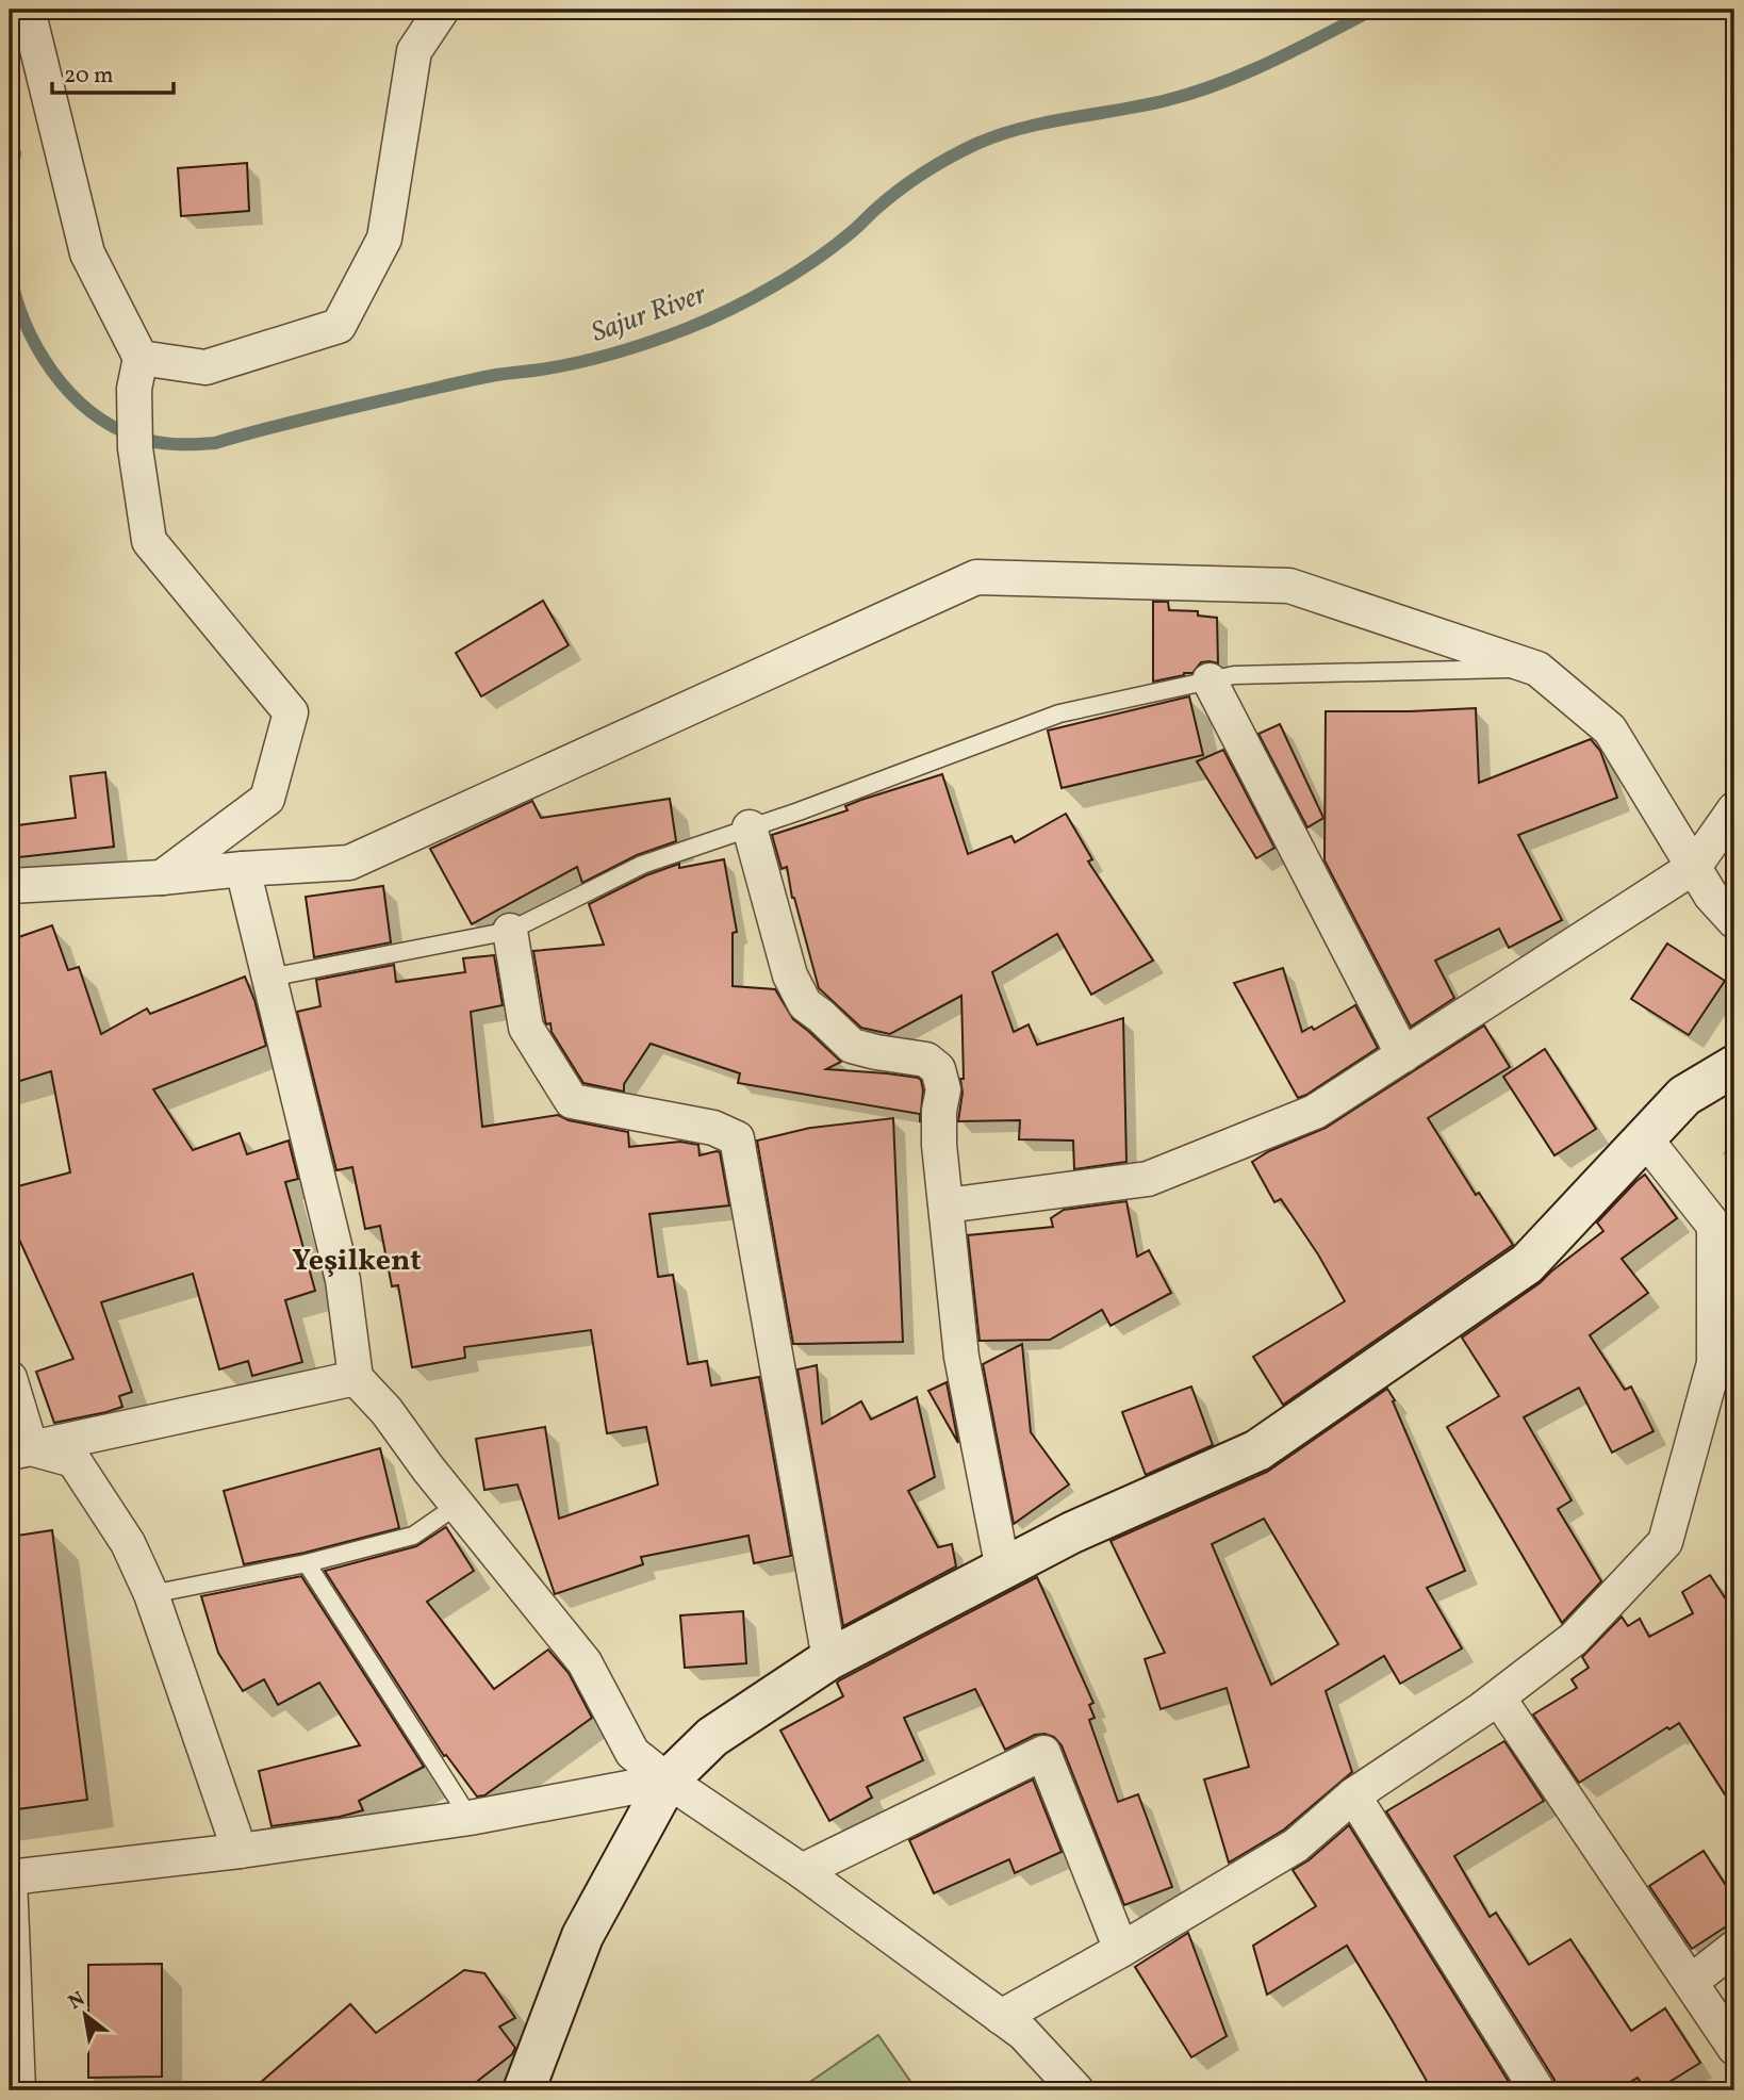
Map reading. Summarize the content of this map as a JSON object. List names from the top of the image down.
{
  "districts": ["Yeşilkent"],
  "water": ["Sajur River"],
  "scale_bar": "20 m",
  "north": "top left"
}
